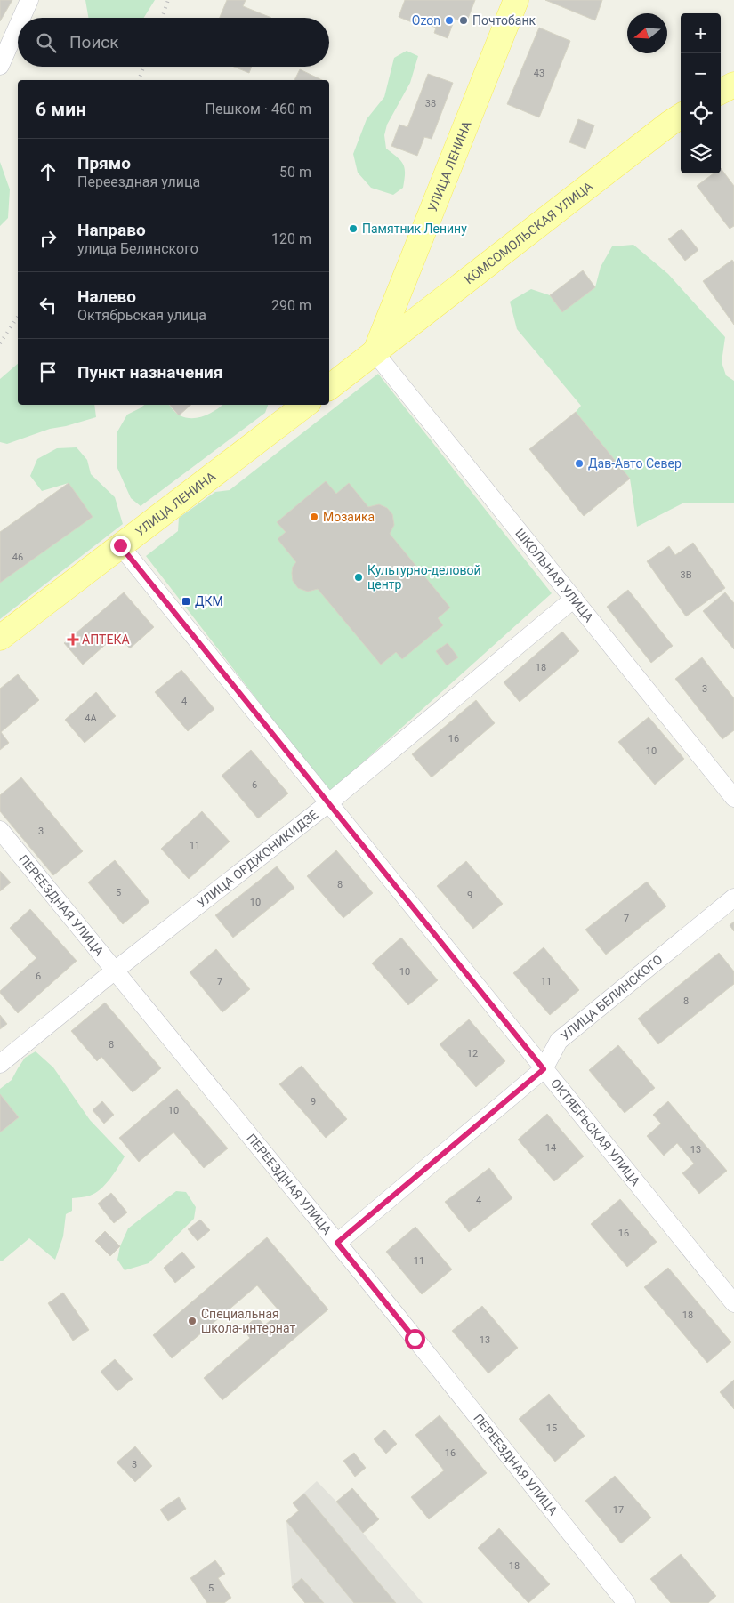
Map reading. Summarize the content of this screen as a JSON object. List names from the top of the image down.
{
  "streets": {
    "main road": ["УЛИЦА ЛЕНИНА", "КОМСОМОЛЬСКАЯ УЛИЦА"],
    "street": [
      "ШКОЛЬНАЯ УЛИЦА",
      "УЛИЦА ОРДЖОНИКИДЗЕ",
      "ПЕРЕЕЗДНАЯ УЛИЦА",
      "УЛИЦА БЕЛИНСКОГО",
      "ОКТЯБРЬСКАЯ УЛИЦА"
    ]
  },
  "crossings": [
    ["УЛИЦА ЛЕНИНА", "КОМСОМОЛЬСКАЯ УЛИЦА"],
    ["УЛИЦА ЛЕНИНА", "ШКОЛЬНАЯ УЛИЦА"],
    ["УЛИЦА ЛЕНИНА", "ОКТЯБРЬСКАЯ УЛИЦА"],
    ["КОМСОМОЛЬСКАЯ УЛИЦА", "ШКОЛЬНАЯ УЛИЦА"],
    ["ШКОЛЬНАЯ УЛИЦА", "УЛИЦА ОРДЖОНИКИДЗЕ"],
    ["УЛИЦА ОРДЖОНИКИДЗЕ", "ПЕРЕЕЗДНАЯ УЛИЦА"],
    ["УЛИЦА ОРДЖОНИКИДЗЕ", "ОКТЯБРЬСКАЯ УЛИЦА"],
    ["ПЕРЕЕЗДНАЯ УЛИЦА", "УЛИЦА БЕЛИНСКОГО"],
    ["УЛИЦА БЕЛИНСКОГО", "ОКТЯБРЬСКАЯ УЛИЦА"]
  ],
  "places": {
    "other": [
      "Ozon",
      "Почтобанк",
      "Памятник Ленину",
      "Дав-Авто Север",
      "Мозаика",
      "Культурно-деловой центр",
      "Специальная школа-интернат"
    ],
    "transit": ["ДКМ"],
    "health": ["АПТЕКА"]
  },
  "house_numbers": [
    "43",
    "38",
    "46",
    "3В",
    "18",
    "3",
    "4",
    "4А",
    "16",
    "10",
    "6",
    "3",
    "11",
    "8",
    "5",
    "9",
    "10",
    "7",
    "10",
    "6",
    "7",
    "11",
    "8",
    "8",
    "12",
    "9",
    "10",
    "14",
    "13",
    "4",
    "16",
    "11",
    "18",
    "13",
    "15",
    "16",
    "3",
    "17",
    "18",
    "5"
  ],
  "north": "left",
  "page": {
    "map_buttons": ["+", "−"],
    "search": "Поиск",
    "heading": ["6 мин", "Пешком · 460 m"],
    "list": [
      ["Прямо", "Переездная улица", "50 m"],
      ["Направо", "улица Белинского", "120 m"],
      ["Налево", "Октябрьская улица", "290 m"],
      "Пункт назначения"
    ]
  }
}
